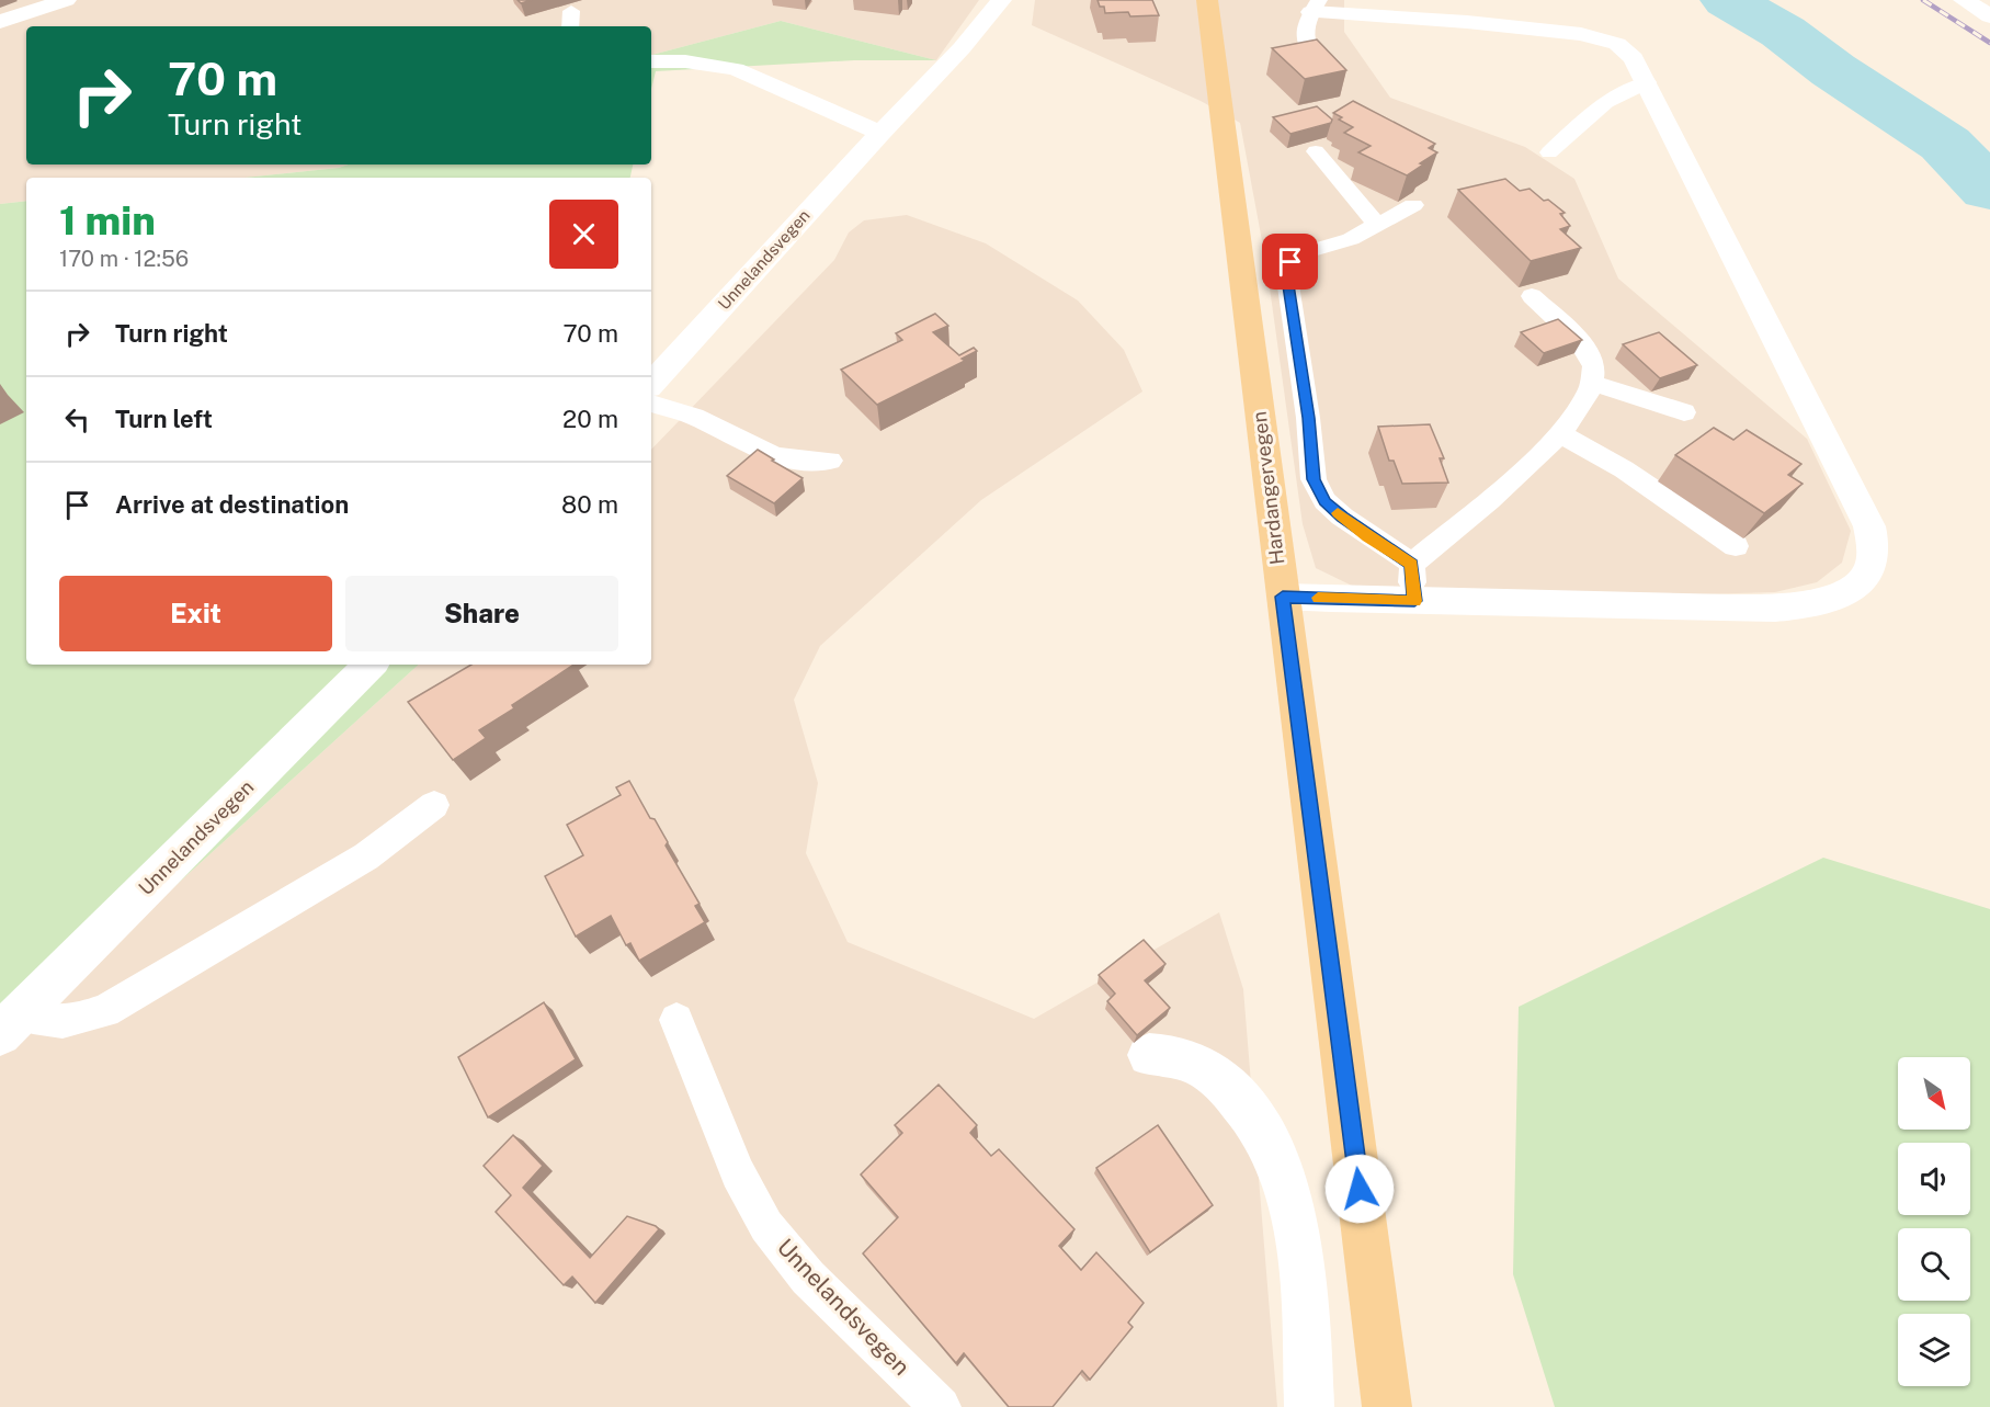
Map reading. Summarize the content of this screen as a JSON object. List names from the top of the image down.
{
  "streets": {
    "main road": ["Hardangervegen"],
    "street": ["Unnelandsvegen"]
  },
  "north": "bottom right",
  "page": {
    "turn": ["70 m", "Turn right"],
    "heading": ["1 min", "170 m · 12:56"],
    "list": [
      {
        "name": "Turn right",
        "value": "70 m"
      },
      {
        "name": "Turn left",
        "value": "20 m"
      },
      {
        "name": "Arrive at destination",
        "value": "80 m"
      }
    ],
    "buttons": ["Exit", "Share"]
  }
}
